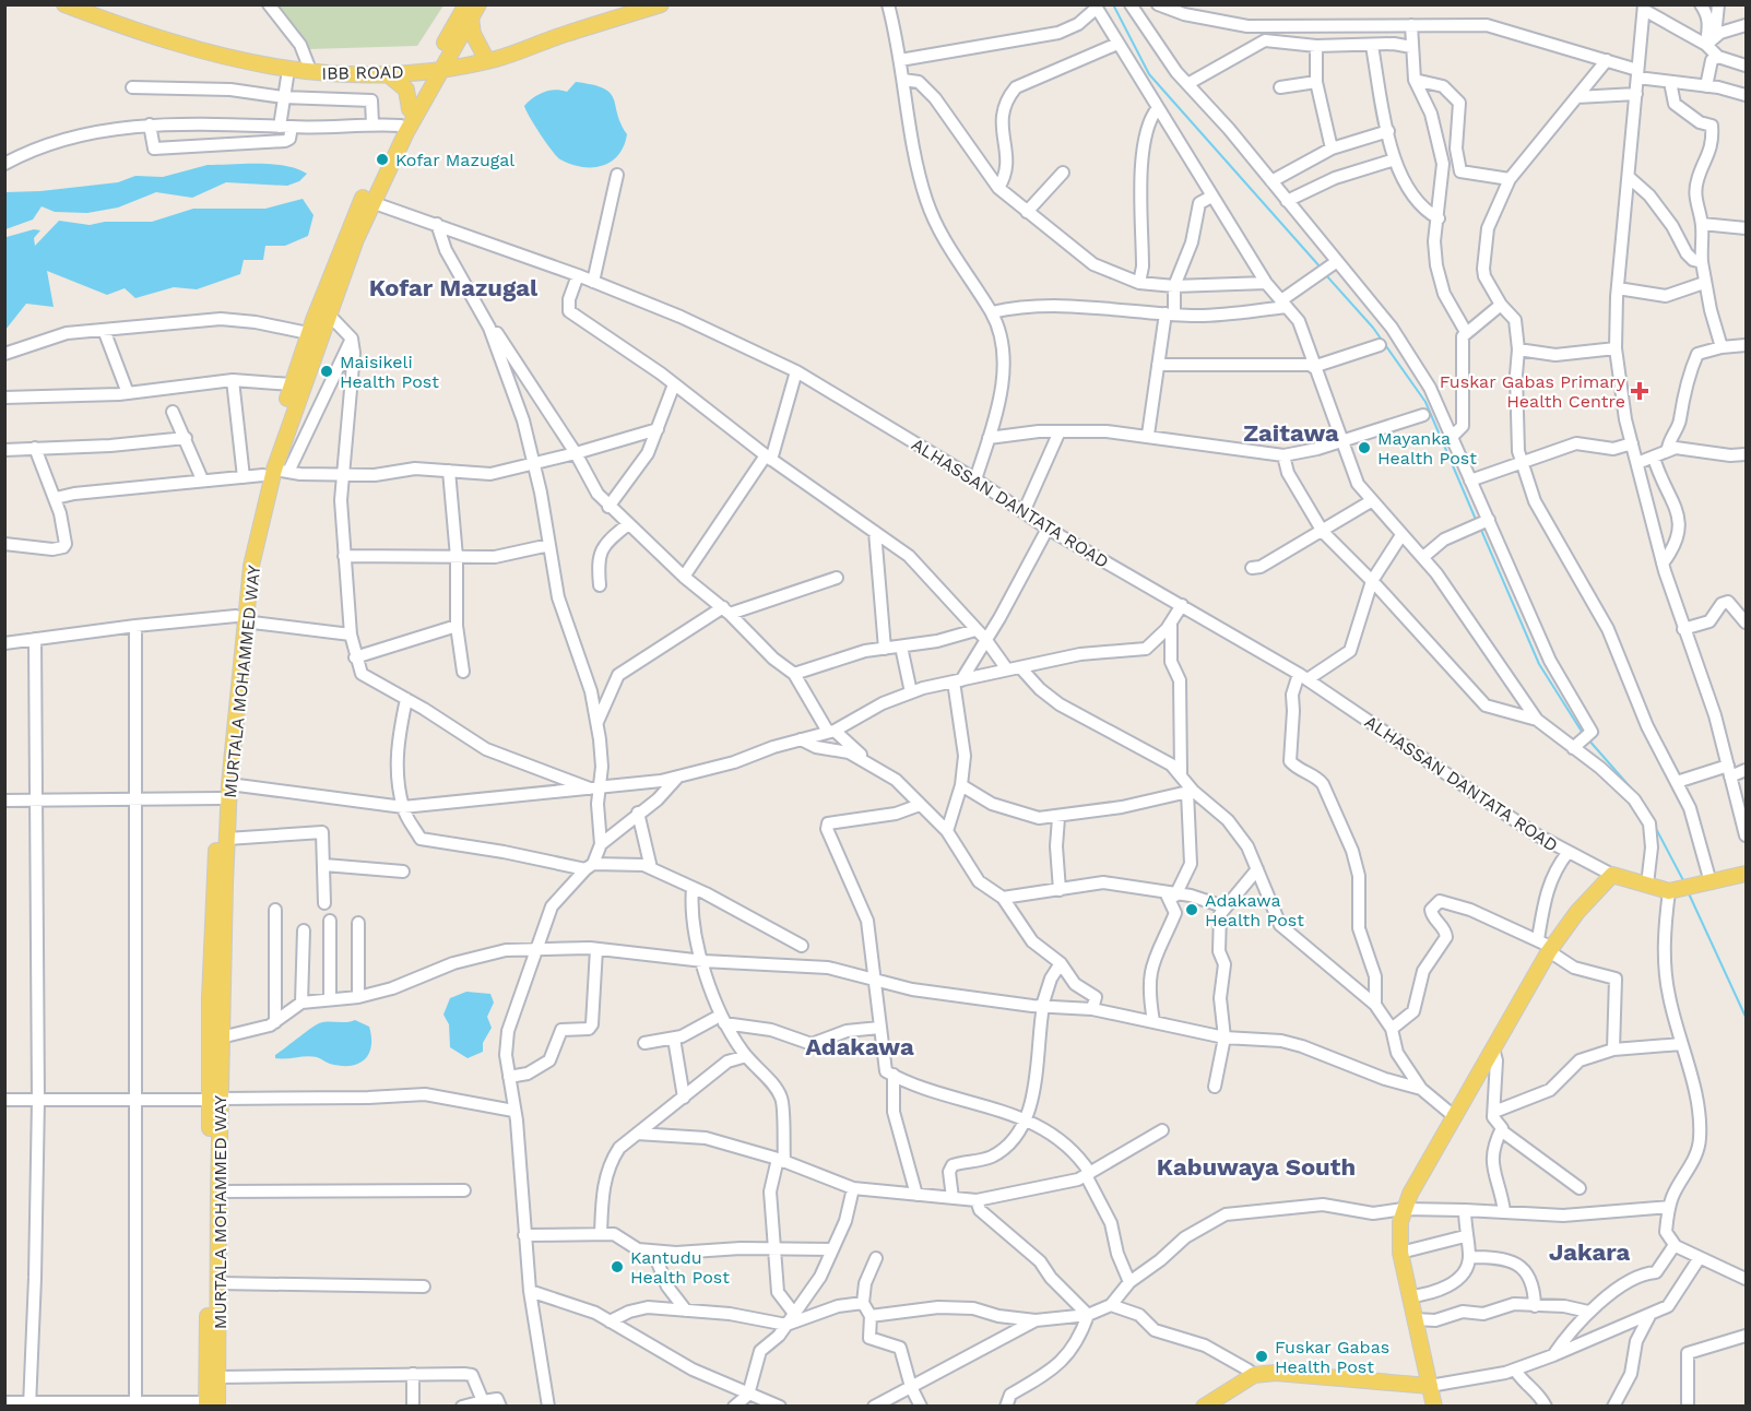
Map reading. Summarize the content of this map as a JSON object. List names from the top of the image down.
{
  "streets": {
    "main road": ["IBB ROAD", "MURTALA MOHAMMED WAY"],
    "street": ["ALHASSAN DANTATA ROAD"]
  },
  "crossings": [
    ["IBB ROAD", "MURTALA MOHAMMED WAY"],
    ["ALHASSAN DANTATA ROAD", "MURTALA MOHAMMED WAY"]
  ],
  "districts": [
    "Kofar Mazugal",
    "Zaitawa",
    "Adakawa",
    "Kabuwaya South",
    "Jakara"
  ],
  "places": {
    "other": [
      "Kofar Mazugal",
      "Maisikeli Health Post",
      "Mayanka Health Post",
      "Adakawa Health Post",
      "Kantudu Health Post",
      "Fuskar Gabas Health Post"
    ],
    "health": ["Fuskar Gabas Primary Health Centre"]
  }
}
